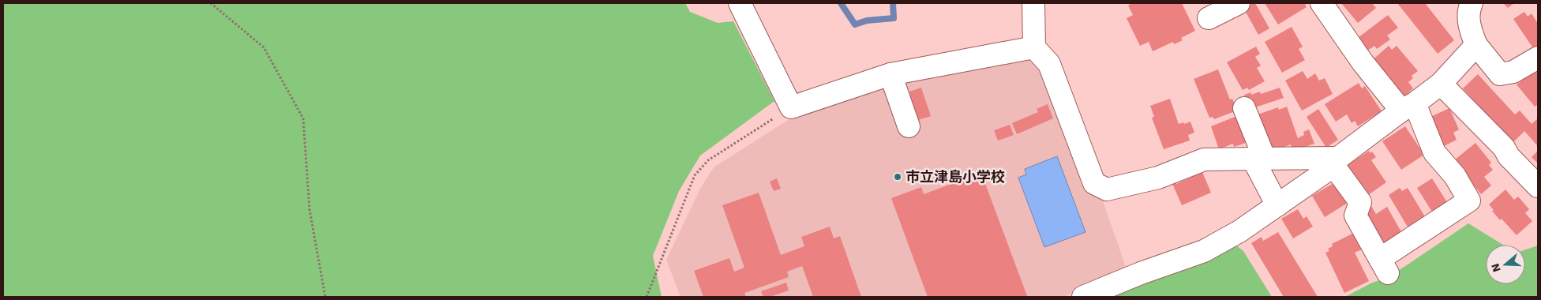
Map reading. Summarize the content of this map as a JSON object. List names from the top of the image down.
{
  "places": ["市立津島小学校"],
  "north": "left"
}
